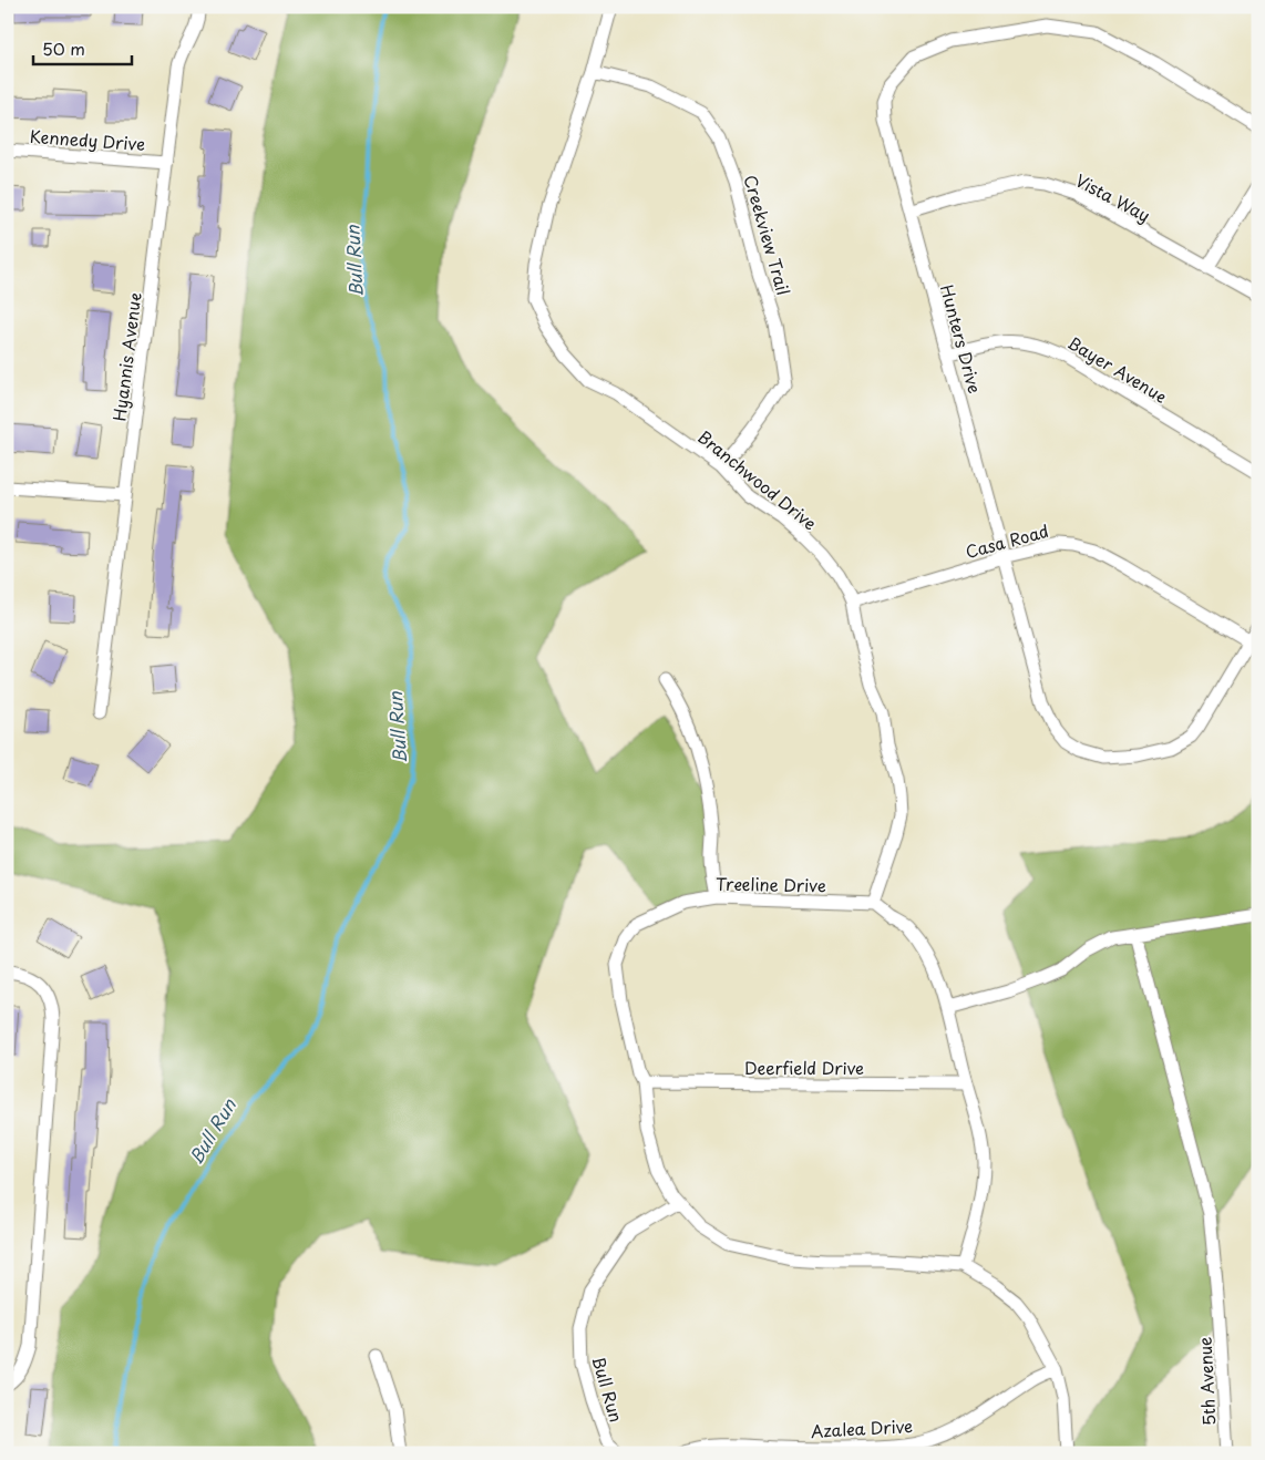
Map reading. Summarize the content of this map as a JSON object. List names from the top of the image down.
{
  "streets": {
    "street": [
      "Kennedy Drive",
      "Vista Way",
      "Creekview Trail",
      "Hunters Drive",
      "Hyannis Avenue",
      "Bayer Avenue",
      "Branchwood Drive",
      "Casa Road",
      "Treeline Drive",
      "Deerfield Drive",
      "5th Avenue",
      "Bull Run",
      "Azalea Drive"
    ]
  },
  "crossings": [
    ["Kennedy Drive", "Hyannis Avenue"],
    ["Vista Way", "Hunters Drive"],
    ["Creekview Trail", "Branchwood Drive"],
    ["Hunters Drive", "Bayer Avenue"],
    ["Hunters Drive", "Casa Road"],
    ["Branchwood Drive", "Casa Road"],
    ["Branchwood Drive", "Treeline Drive"],
    ["Treeline Drive", "Deerfield Drive"],
    ["Treeline Drive", "Bull Run"],
    ["Treeline Drive", "Azalea Drive"]
  ],
  "water": ["Bull Run"],
  "scale_bar": "50 m"
}
